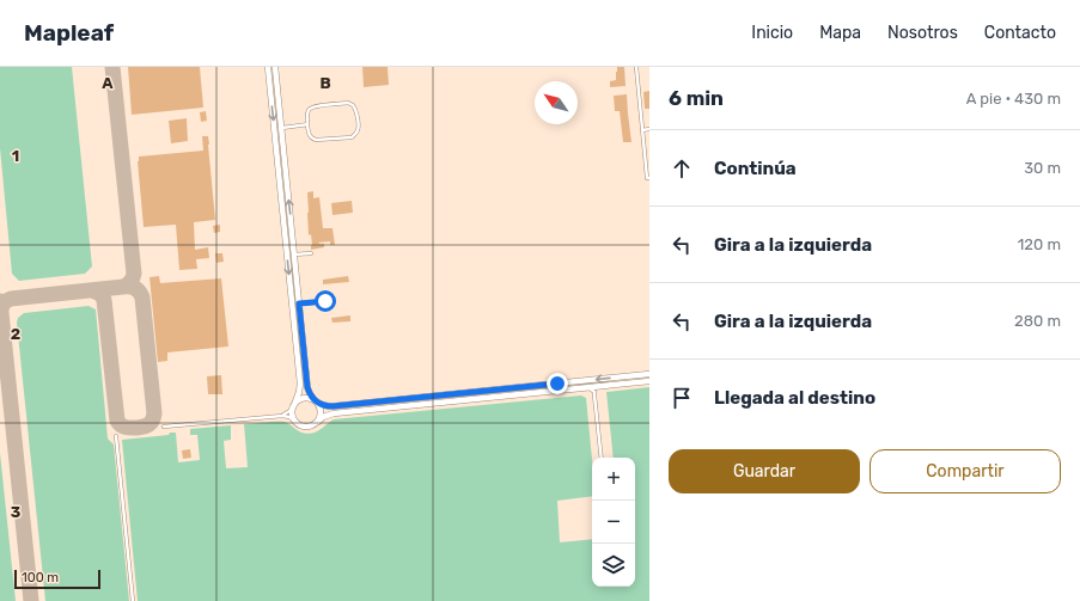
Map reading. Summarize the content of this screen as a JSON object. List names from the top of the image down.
{
  "scale_bar": "100 m",
  "north": "top left",
  "page": {
    "header": "Mapleaf",
    "nav": [
      "Inicio",
      "Mapa",
      "Nosotros",
      "Contacto"
    ],
    "heading": ["6 min", "A pie · 430 m"],
    "list": [
      ["Continúa", "30 m"],
      ["Gira a la izquierda", "120 m"],
      ["Gira a la izquierda", "280 m"],
      "Llegada al destino"
    ],
    "buttons": ["Guardar", "Compartir"],
    "map_buttons": ["+", "−"],
    "scale": "100 m"
  },
  "grid": {
    "columns": ["A", "B"],
    "rows": ["1", "2", "3"]
  }
}
